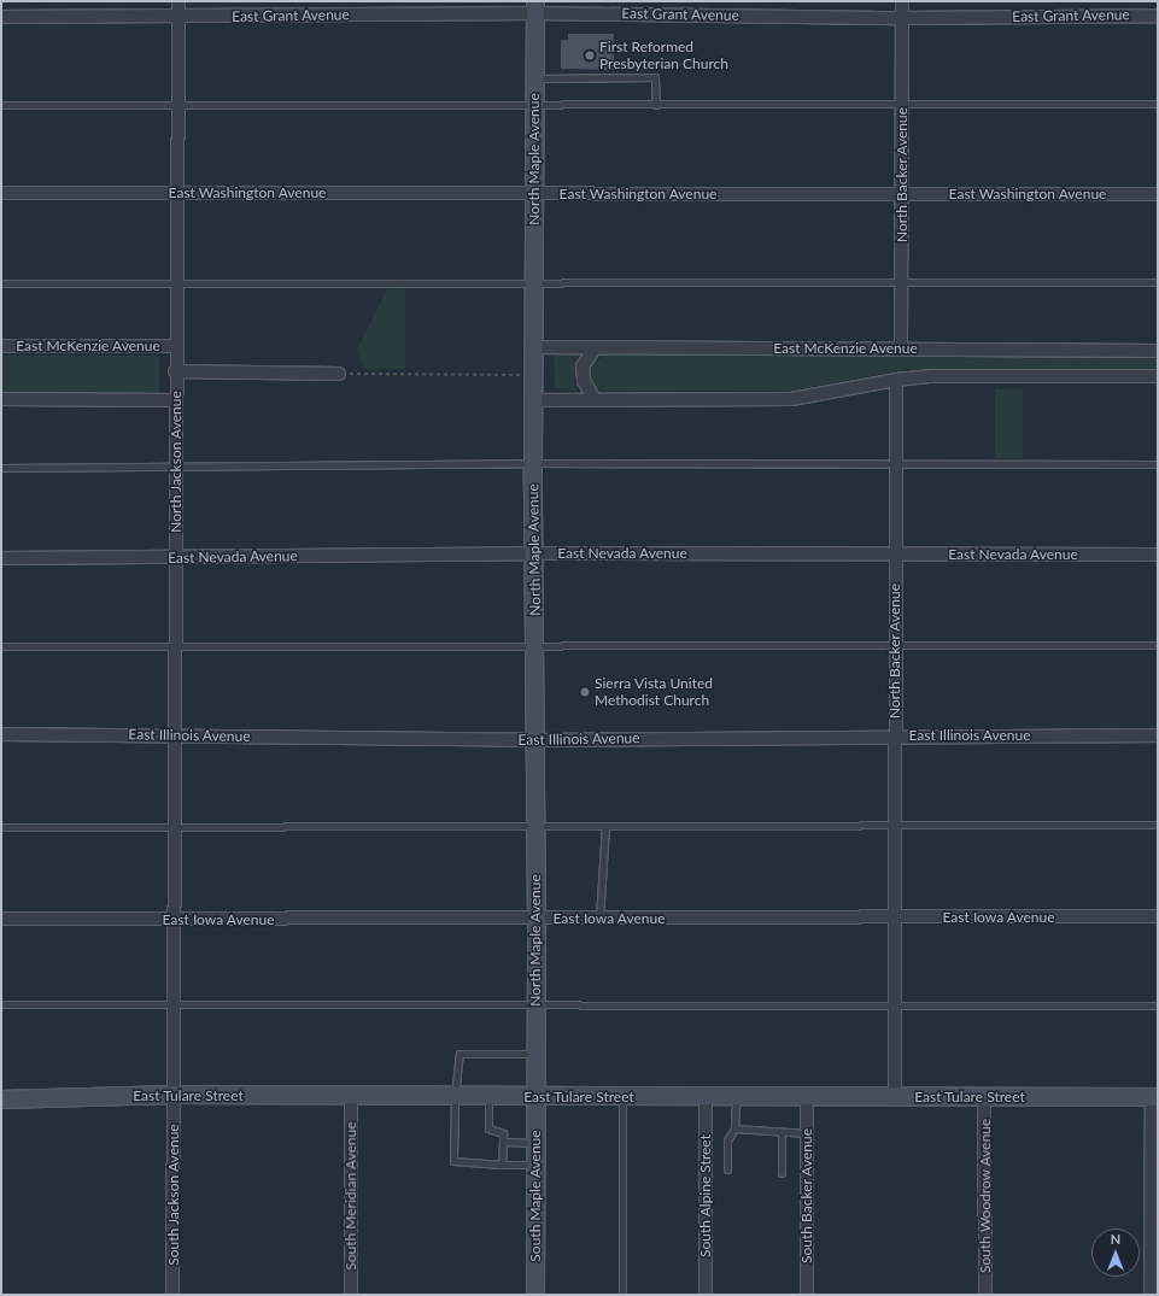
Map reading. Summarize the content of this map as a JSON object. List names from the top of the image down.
{
  "streets": {
    "main road": ["North Maple Avenue", "East Tulare Street", "South Maple Avenue"],
    "street": [
      "East Grant Avenue",
      "North Backer Avenue",
      "East Washington Avenue",
      "East McKenzie Avenue",
      "North Jackson Avenue",
      "East Nevada Avenue",
      "East Illinois Avenue",
      "East Iowa Avenue",
      "South Jackson Avenue",
      "South Meridian Avenue",
      "South Alpine Street",
      "South Backer Avenue",
      "South Woodrow Avenue"
    ]
  },
  "crossings": [
    ["East Grant Avenue", "North Maple Avenue"],
    ["East Grant Avenue", "North Backer Avenue"],
    ["East Grant Avenue", "North Jackson Avenue"],
    ["North Maple Avenue", "East Washington Avenue"],
    ["North Maple Avenue", "East McKenzie Avenue"],
    ["North Maple Avenue", "East Nevada Avenue"],
    ["North Maple Avenue", "East Illinois Avenue"],
    ["North Maple Avenue", "East Iowa Avenue"],
    ["North Maple Avenue", "East Tulare Street"],
    ["North Maple Avenue", "South Maple Avenue"],
    ["North Backer Avenue", "East Washington Avenue"],
    ["North Backer Avenue", "East McKenzie Avenue"],
    ["North Backer Avenue", "East Nevada Avenue"],
    ["North Backer Avenue", "East Illinois Avenue"],
    ["North Backer Avenue", "East Iowa Avenue"],
    ["North Backer Avenue", "East Tulare Street"],
    ["East Washington Avenue", "North Jackson Avenue"],
    ["East McKenzie Avenue", "North Jackson Avenue"],
    ["North Jackson Avenue", "East Nevada Avenue"],
    ["North Jackson Avenue", "East Illinois Avenue"],
    ["North Jackson Avenue", "East Iowa Avenue"],
    ["North Jackson Avenue", "East Tulare Street"],
    ["North Jackson Avenue", "South Jackson Avenue"],
    ["East Tulare Street", "South Jackson Avenue"],
    ["East Tulare Street", "South Meridian Avenue"],
    ["East Tulare Street", "South Maple Avenue"],
    ["East Tulare Street", "South Alpine Street"],
    ["East Tulare Street", "South Backer Avenue"],
    ["East Tulare Street", "South Woodrow Avenue"]
  ],
  "places": ["First Reformed Presbyterian Church", "Sierra Vista United Methodist Church"],
  "north": "top"
}
